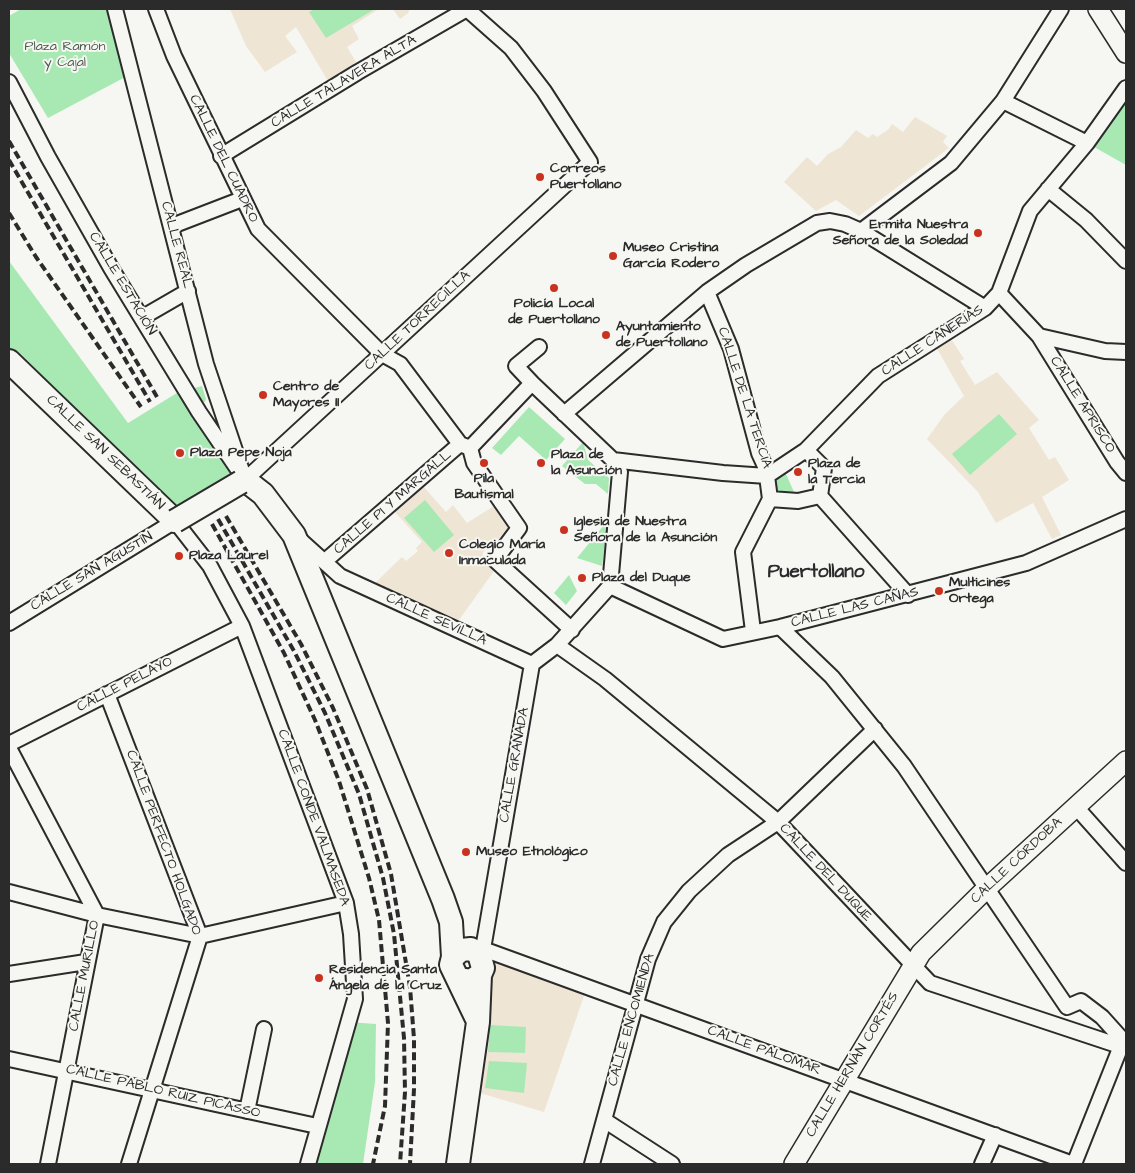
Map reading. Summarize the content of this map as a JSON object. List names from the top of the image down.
{
  "streets": {
    "highway": ["CALLE SAN SEBASTIÁN"],
    "main road": ["CALLE CÓRDOBA", "CALLE HERNÁN CORTÉS"],
    "street": [
      "CALLE TALAVERA ALTA",
      "CALLE DEL CUADRO",
      "CALLE REAL",
      "CALLE ESTACIÓN",
      "CALLE TORRECILLA",
      "CALLE CAÑERÍAS",
      "CALLE DE LA TERCIA",
      "CALLE APRISCO",
      "CALLE PI Y MARGALL",
      "CALLE SAN AGUSTÍN",
      "CALLE LAS CAÑAS",
      "CALLE SEVILLA",
      "CALLE PELAYO",
      "CALLE GRANADA",
      "CALLE CONDE VALMASEDA",
      "CALLE PERFECTO HOLGADO",
      "CALLE DEL DUQUE",
      "CALLE MURILLO",
      "CALLE ENCOMIENDA",
      "CALLE PALOMAR",
      "CALLE PABLO RUIZ PICASSO"
    ]
  },
  "crossings": [
    ["CALLE TALAVERA ALTA", "CALLE DEL CUADRO"],
    ["CALLE TALAVERA ALTA", "CALLE TORRECILLA"],
    ["CALLE DEL CUADRO", "CALLE TORRECILLA"],
    ["CALLE DEL CUADRO", "CALLE PI Y MARGALL"],
    ["CALLE REAL", "CALLE ESTACIÓN"],
    ["CALLE REAL", "CALLE TORRECILLA"],
    ["CALLE ESTACIÓN", "CALLE TORRECILLA"],
    ["CALLE CAÑERÍAS", "CALLE APRISCO"],
    ["CALLE SAN SEBASTIÁN", "CALLE SAN AGUSTÍN"],
    ["CALLE SAN SEBASTIÁN", "CALLE CONDE VALMASEDA"],
    ["CALLE PI Y MARGALL", "CALLE SEVILLA"],
    ["CALLE SAN AGUSTÍN", "CALLE CONDE VALMASEDA"],
    ["CALLE SEVILLA", "CALLE GRANADA"],
    ["CALLE PELAYO", "CALLE CONDE VALMASEDA"],
    ["CALLE PELAYO", "CALLE PERFECTO HOLGADO"],
    ["CALLE GRANADA", "CALLE PALOMAR"],
    ["CALLE CONDE VALMASEDA", "CALLE PABLO RUIZ PICASSO"],
    ["CALLE PERFECTO HOLGADO", "CALLE PABLO RUIZ PICASSO"],
    ["CALLE CÓRDOBA", "CALLE DEL DUQUE"],
    ["CALLE CÓRDOBA", "CALLE HERNÁN CORTÉS"],
    ["CALLE DEL DUQUE", "CALLE ENCOMIENDA"],
    ["CALLE DEL DUQUE", "CALLE HERNÁN CORTÉS"],
    ["CALLE MURILLO", "CALLE PABLO RUIZ PICASSO"],
    ["CALLE ENCOMIENDA", "CALLE PALOMAR"],
    ["CALLE PALOMAR", "CALLE HERNÁN CORTÉS"]
  ],
  "districts": ["Puertollano"],
  "parks": ["Plaza Ramón y Cajal"],
  "places": [
    "Correos Puertollano",
    "Ermita Nuestra Señora de la Soledad",
    "Museo Cristina García Rodero",
    "Policía Local de Puertollano",
    "Ayuntamiento de Puertollano",
    "Centro de Mayores II",
    "Plaza Pepe Noja",
    "Pila Bautismal",
    "Plaza de la Asunción",
    "Plaza de la Tercia",
    "Iglesia de Nuestra Señora de la Asunción",
    "Colegio María Inmaculada",
    "Plaza Laurel",
    "Plaza del Duque",
    "Multicines Ortega",
    "Museo Etnológico",
    "Residencia Santa Ángela de la Cruz"
  ]
}
